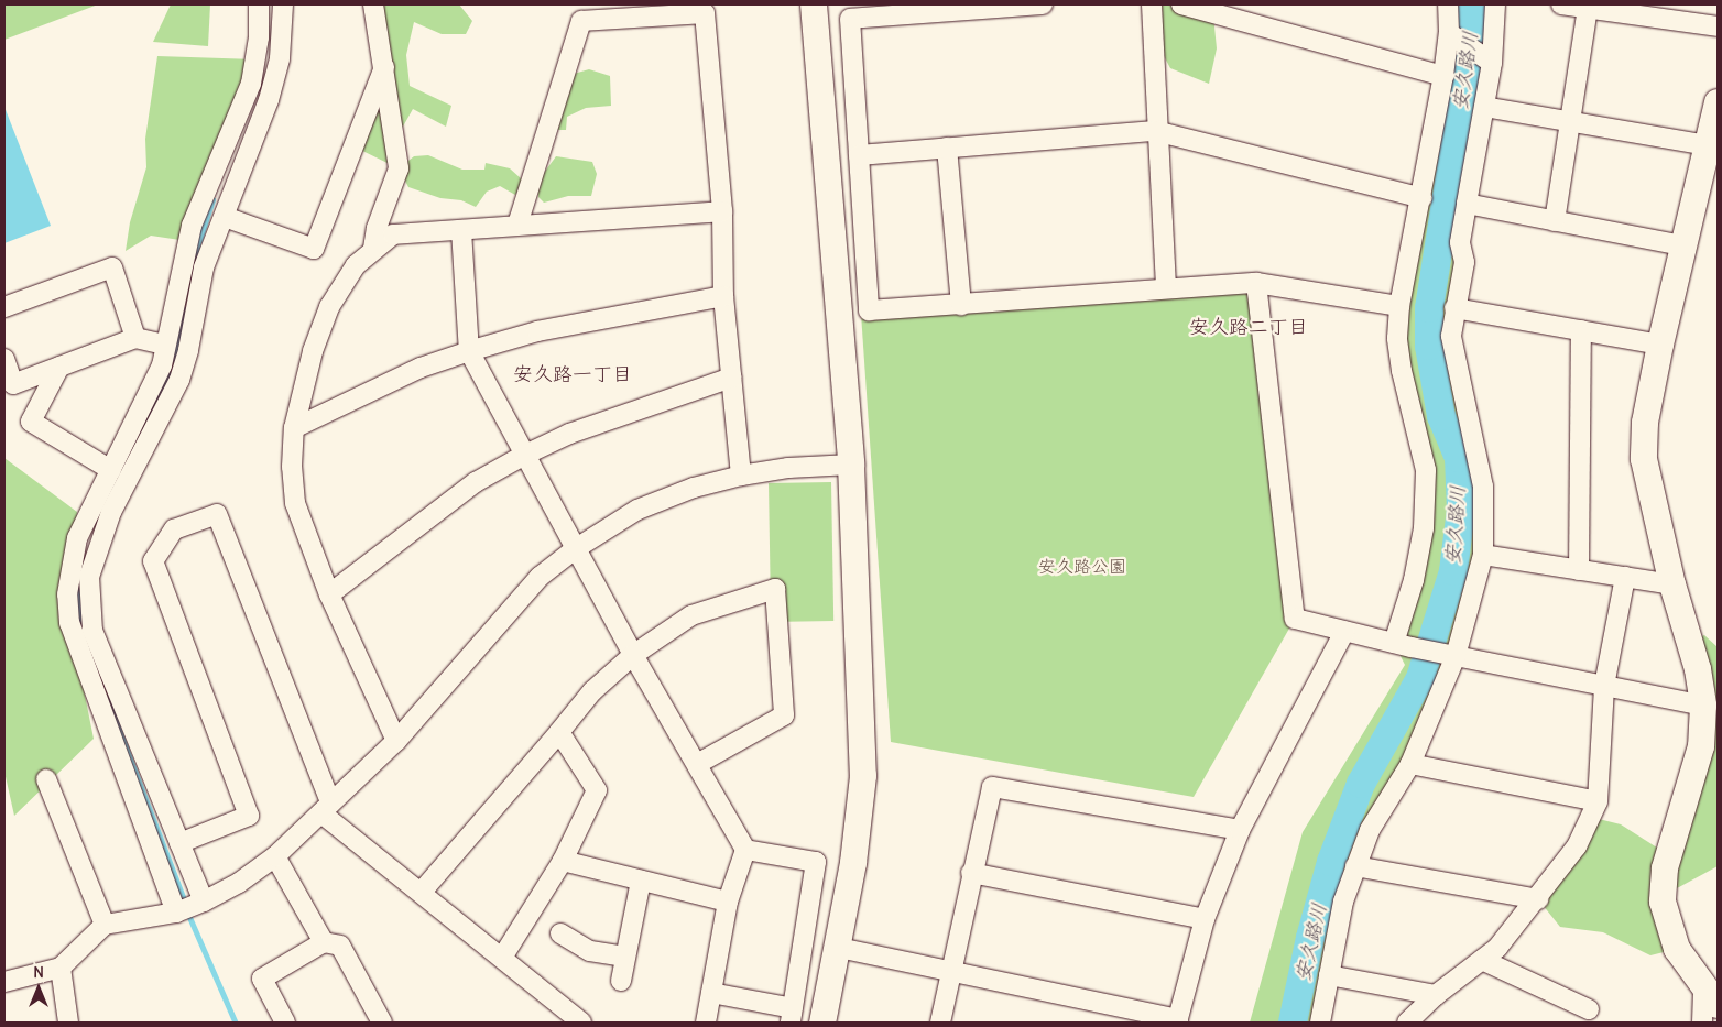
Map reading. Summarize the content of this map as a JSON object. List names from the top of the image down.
{
  "districts": ["安久路二丁目", "安久路一丁目"],
  "water": ["安久路川"],
  "parks": ["安久路公園"],
  "north": "top"
}
